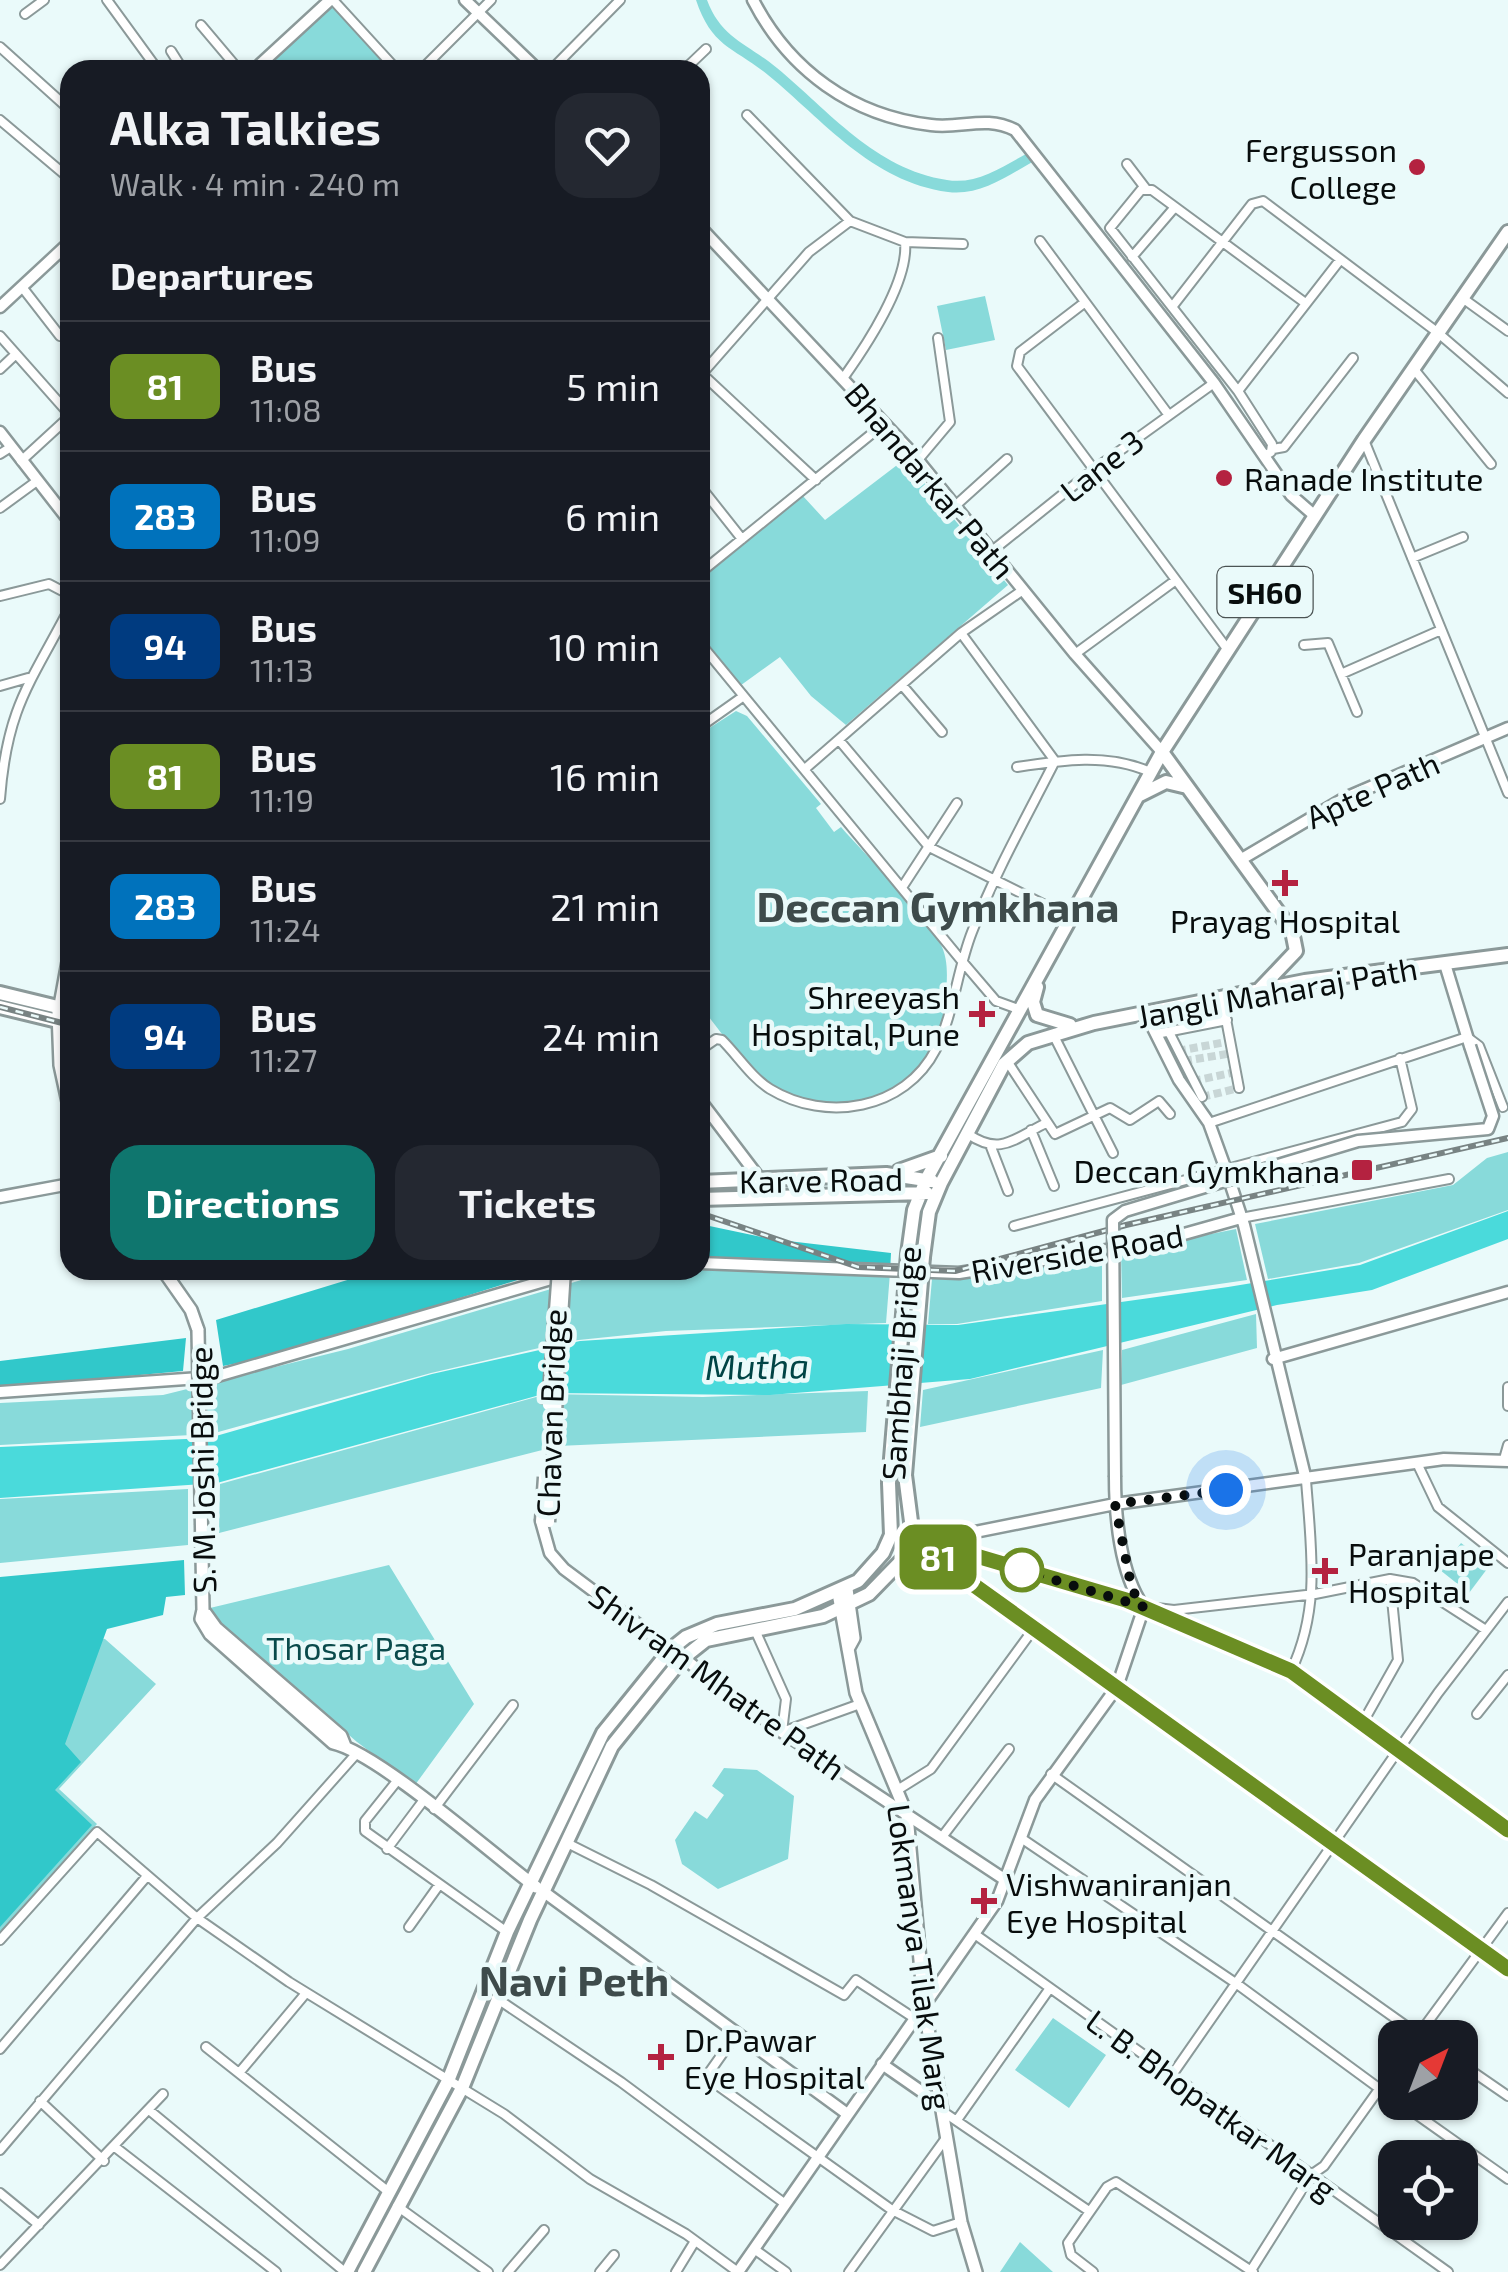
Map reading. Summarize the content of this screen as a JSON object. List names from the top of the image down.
{
  "streets": {
    "main road": [
      "SH60",
      "Jangli Maharaj Path",
      "Karve Road",
      "Sambhaji Bridge",
      "S. M. Joshi Bridge",
      "Lokmanya Tilak Marg"
    ],
    "street": [
      "Lane 3",
      "Bhandarkar Path",
      "Apte Path",
      "Riverside Road",
      "Chavan Bridge",
      "Shivram Mhatre Path",
      "L. B. Bhopatkar Marg"
    ]
  },
  "crossings": [
    ["Lane 3", "Bhandarkar Path"],
    ["Bhandarkar Path", "SH60"],
    ["SH60", "Karve Road"],
    ["SH60", "Sambhaji Bridge"],
    ["Karve Road", "Sambhaji Bridge"],
    ["Chavan Bridge", "Shivram Mhatre Path"],
    ["Shivram Mhatre Path", "Lokmanya Tilak Marg"]
  ],
  "districts": ["Deccan Gymkhana", "Navi Peth"],
  "water": ["Mutha"],
  "parks": ["Thosar Paga"],
  "places": {
    "other": ["Fergusson College", "Ranade Institute"],
    "health": [
      "Prayag Hospital",
      "Shreeyash Hospital, Pune",
      "Paranjape Hospital",
      "Vishwaniranjan Eye Hospital",
      "Dr.Pawar Eye Hospital"
    ],
    "transit": ["Deccan Gymkhana"]
  },
  "lines": ["bus line 81"],
  "north": "top right",
  "page": {
    "on_map": "81",
    "heading": [
      ["Alka Talkies", "Walk · 4 min · 240 m"],
      "Departures"
    ],
    "list": [
      {
        "mark": "81",
        "name": "Bus",
        "note": "11:08",
        "value": "5 min"
      },
      {
        "mark": "283",
        "name": "Bus",
        "note": "11:09",
        "value": "6 min"
      },
      {
        "mark": "94",
        "name": "Bus",
        "note": "11:13",
        "value": "10 min"
      },
      {
        "mark": "81",
        "name": "Bus",
        "note": "11:19",
        "value": "16 min"
      },
      {
        "mark": "283",
        "name": "Bus",
        "note": "11:24",
        "value": "21 min"
      },
      {
        "mark": "94",
        "name": "Bus",
        "note": "11:27",
        "value": "24 min"
      }
    ],
    "buttons": ["Directions", "Tickets"]
  }
}
